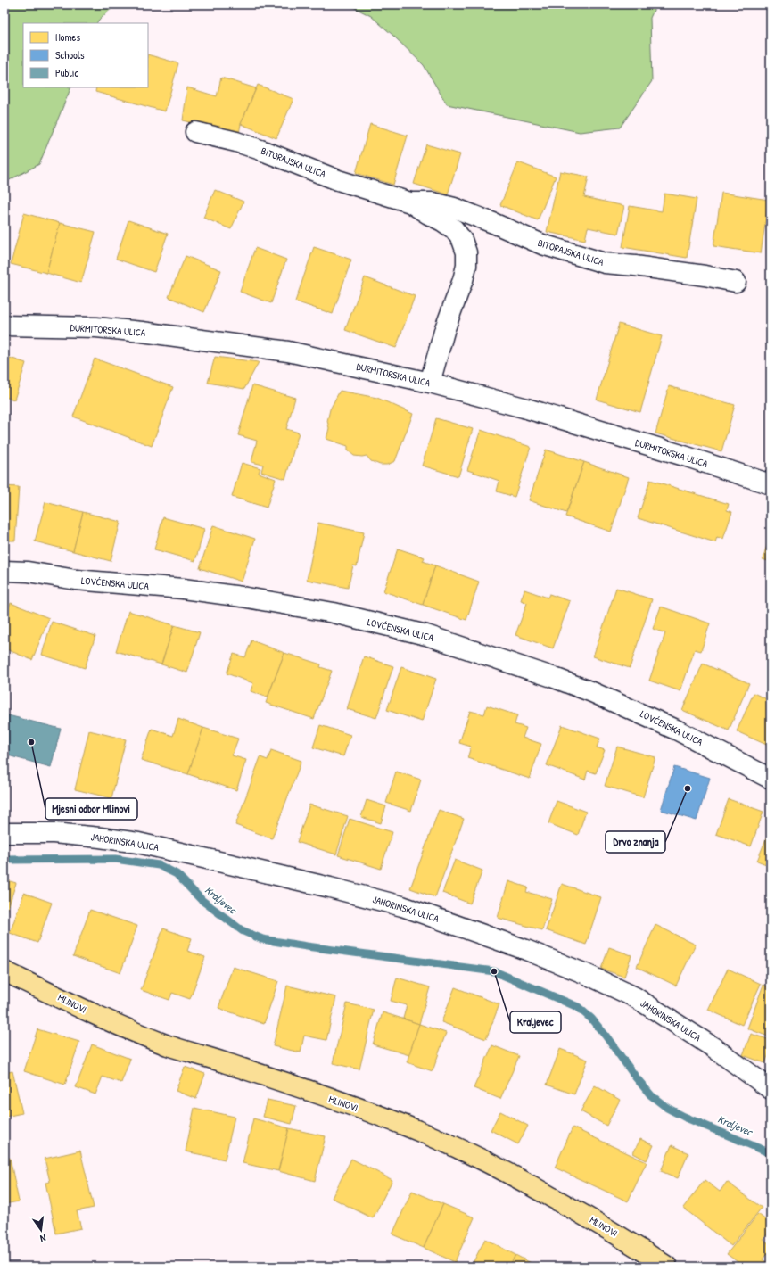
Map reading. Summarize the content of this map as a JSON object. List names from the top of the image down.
{
  "streets": {
    "main road": ["MLINOVI"],
    "street": [
      "BITORAJSKA ULICA",
      "DURMITORSKA ULICA",
      "LOVĆENSKA ULICA",
      "JAHORINSKA ULICA"
    ]
  },
  "crossings": [
    ["BITORAJSKA ULICA", "DURMITORSKA ULICA"]
  ],
  "water": ["Kraljevec"],
  "places": ["Mjesni odbor Mlinovi", "Drvo znanja", "Kraljevec"],
  "legend": ["Homes", "Schools", "Public"],
  "north": "bottom"
}
